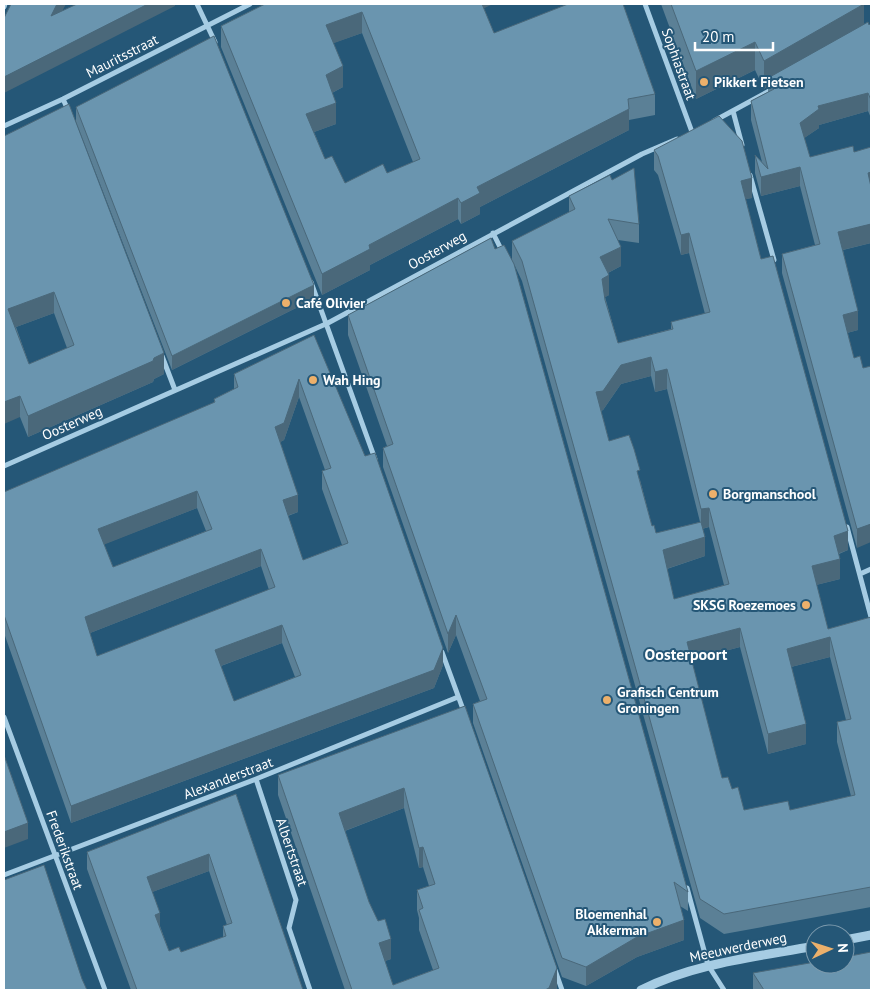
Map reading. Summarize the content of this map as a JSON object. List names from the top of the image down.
{
  "streets": {
    "street": [
      "Mauritsstraat",
      "Sophiastraat",
      "Oosterweg",
      "Alexanderstraat",
      "Frederikstraat",
      "Albertstraat",
      "Meeuwerderweg"
    ]
  },
  "crossings": [
    ["Sophiastraat", "Oosterweg"],
    ["Alexanderstraat", "Frederikstraat"],
    ["Alexanderstraat", "Albertstraat"]
  ],
  "districts": ["Oosterpoort"],
  "places": [
    "Pikkert Fietsen",
    "Café Olivier",
    "Wah Hing",
    "Borgmanschool",
    "SKSG Roezemoes",
    "Grafisch Centrum Groningen",
    "Bloemenhal Akkerman"
  ],
  "scale_bar": "20 m",
  "north": "right"
}
